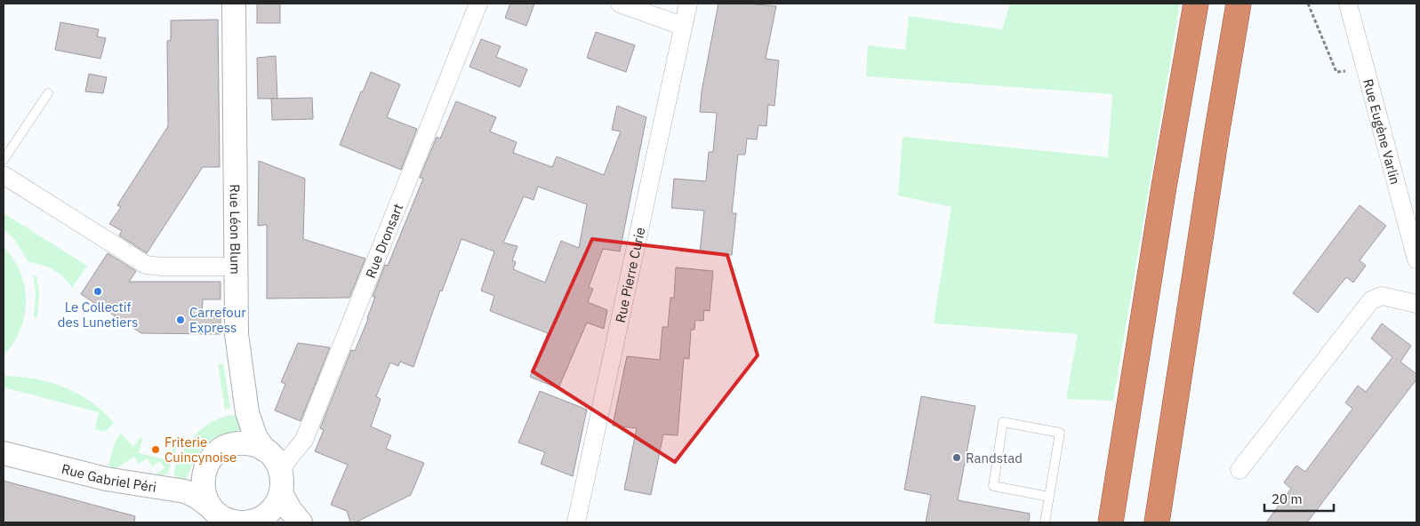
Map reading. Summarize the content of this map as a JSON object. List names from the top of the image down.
{
  "streets": {
    "street": [
      "Rue Eugène Varlin",
      "Rue Léon Blum",
      "Rue Dronsart",
      "Rue Pierre Curie",
      "Rue Gabriel Péri"
    ]
  },
  "crossings": [
    ["Rue Léon Blum", "Rue Dronsart"],
    ["Rue Léon Blum", "Rue Gabriel Péri"],
    ["Rue Dronsart", "Rue Gabriel Péri"]
  ],
  "places": [
    "Le Collectif des Lunetiers",
    "Carrefour Express",
    "Friterie Cuincynoise",
    "Randstad"
  ],
  "scale_bar": "20 m"
}
